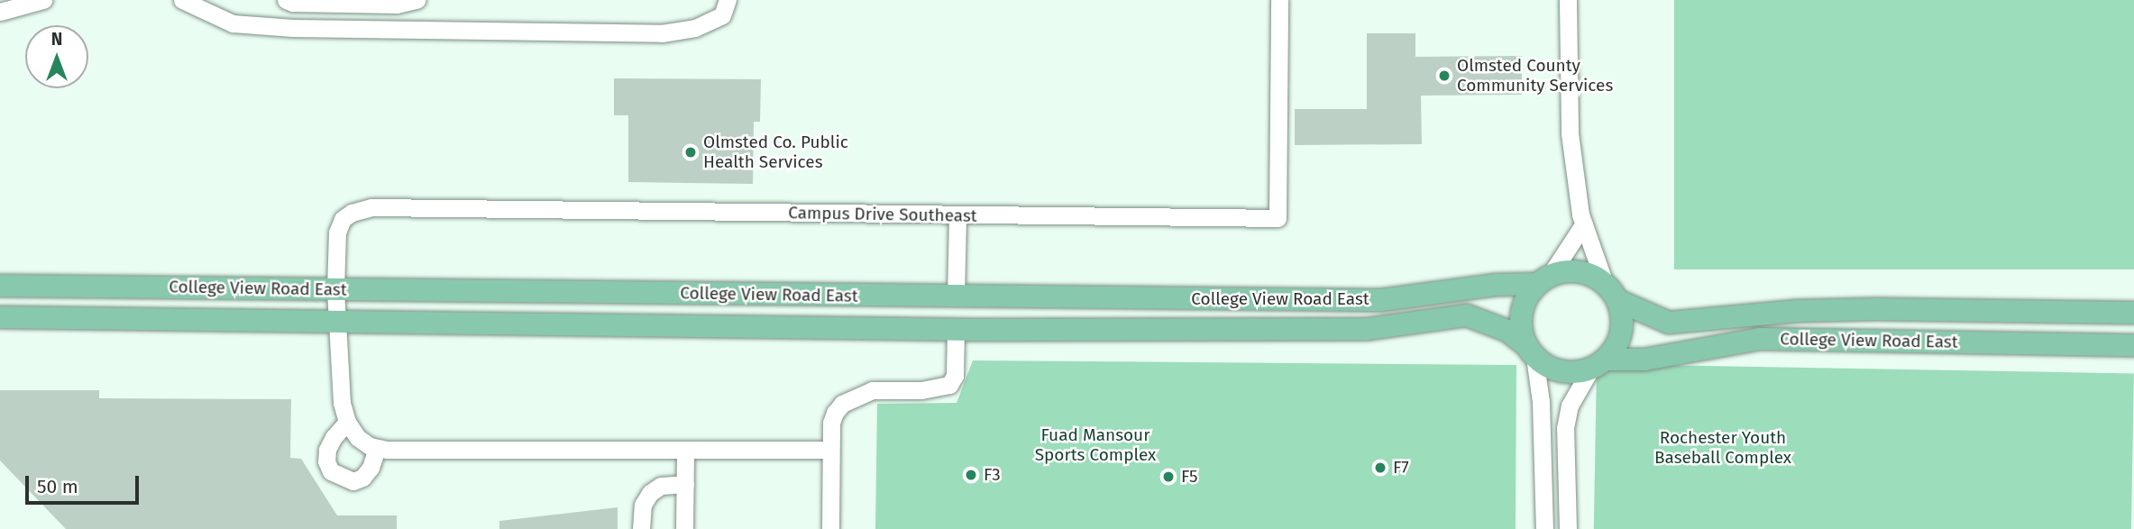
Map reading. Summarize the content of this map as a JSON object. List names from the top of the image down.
{
  "streets": {
    "main road": ["College View Road East"],
    "street": ["Campus Drive Southeast"]
  },
  "crossings": [
    ["Campus Drive Southeast", "College View Road East"]
  ],
  "parks": ["Fuad Mansour Sports Complex", "Rochester Youth Baseball Complex"],
  "places": [
    "Olmsted County Community Services",
    "Olmsted Co. Public Health Services",
    "F7",
    "F3",
    "F5"
  ],
  "scale_bar": "50 m",
  "north": "top"
}
